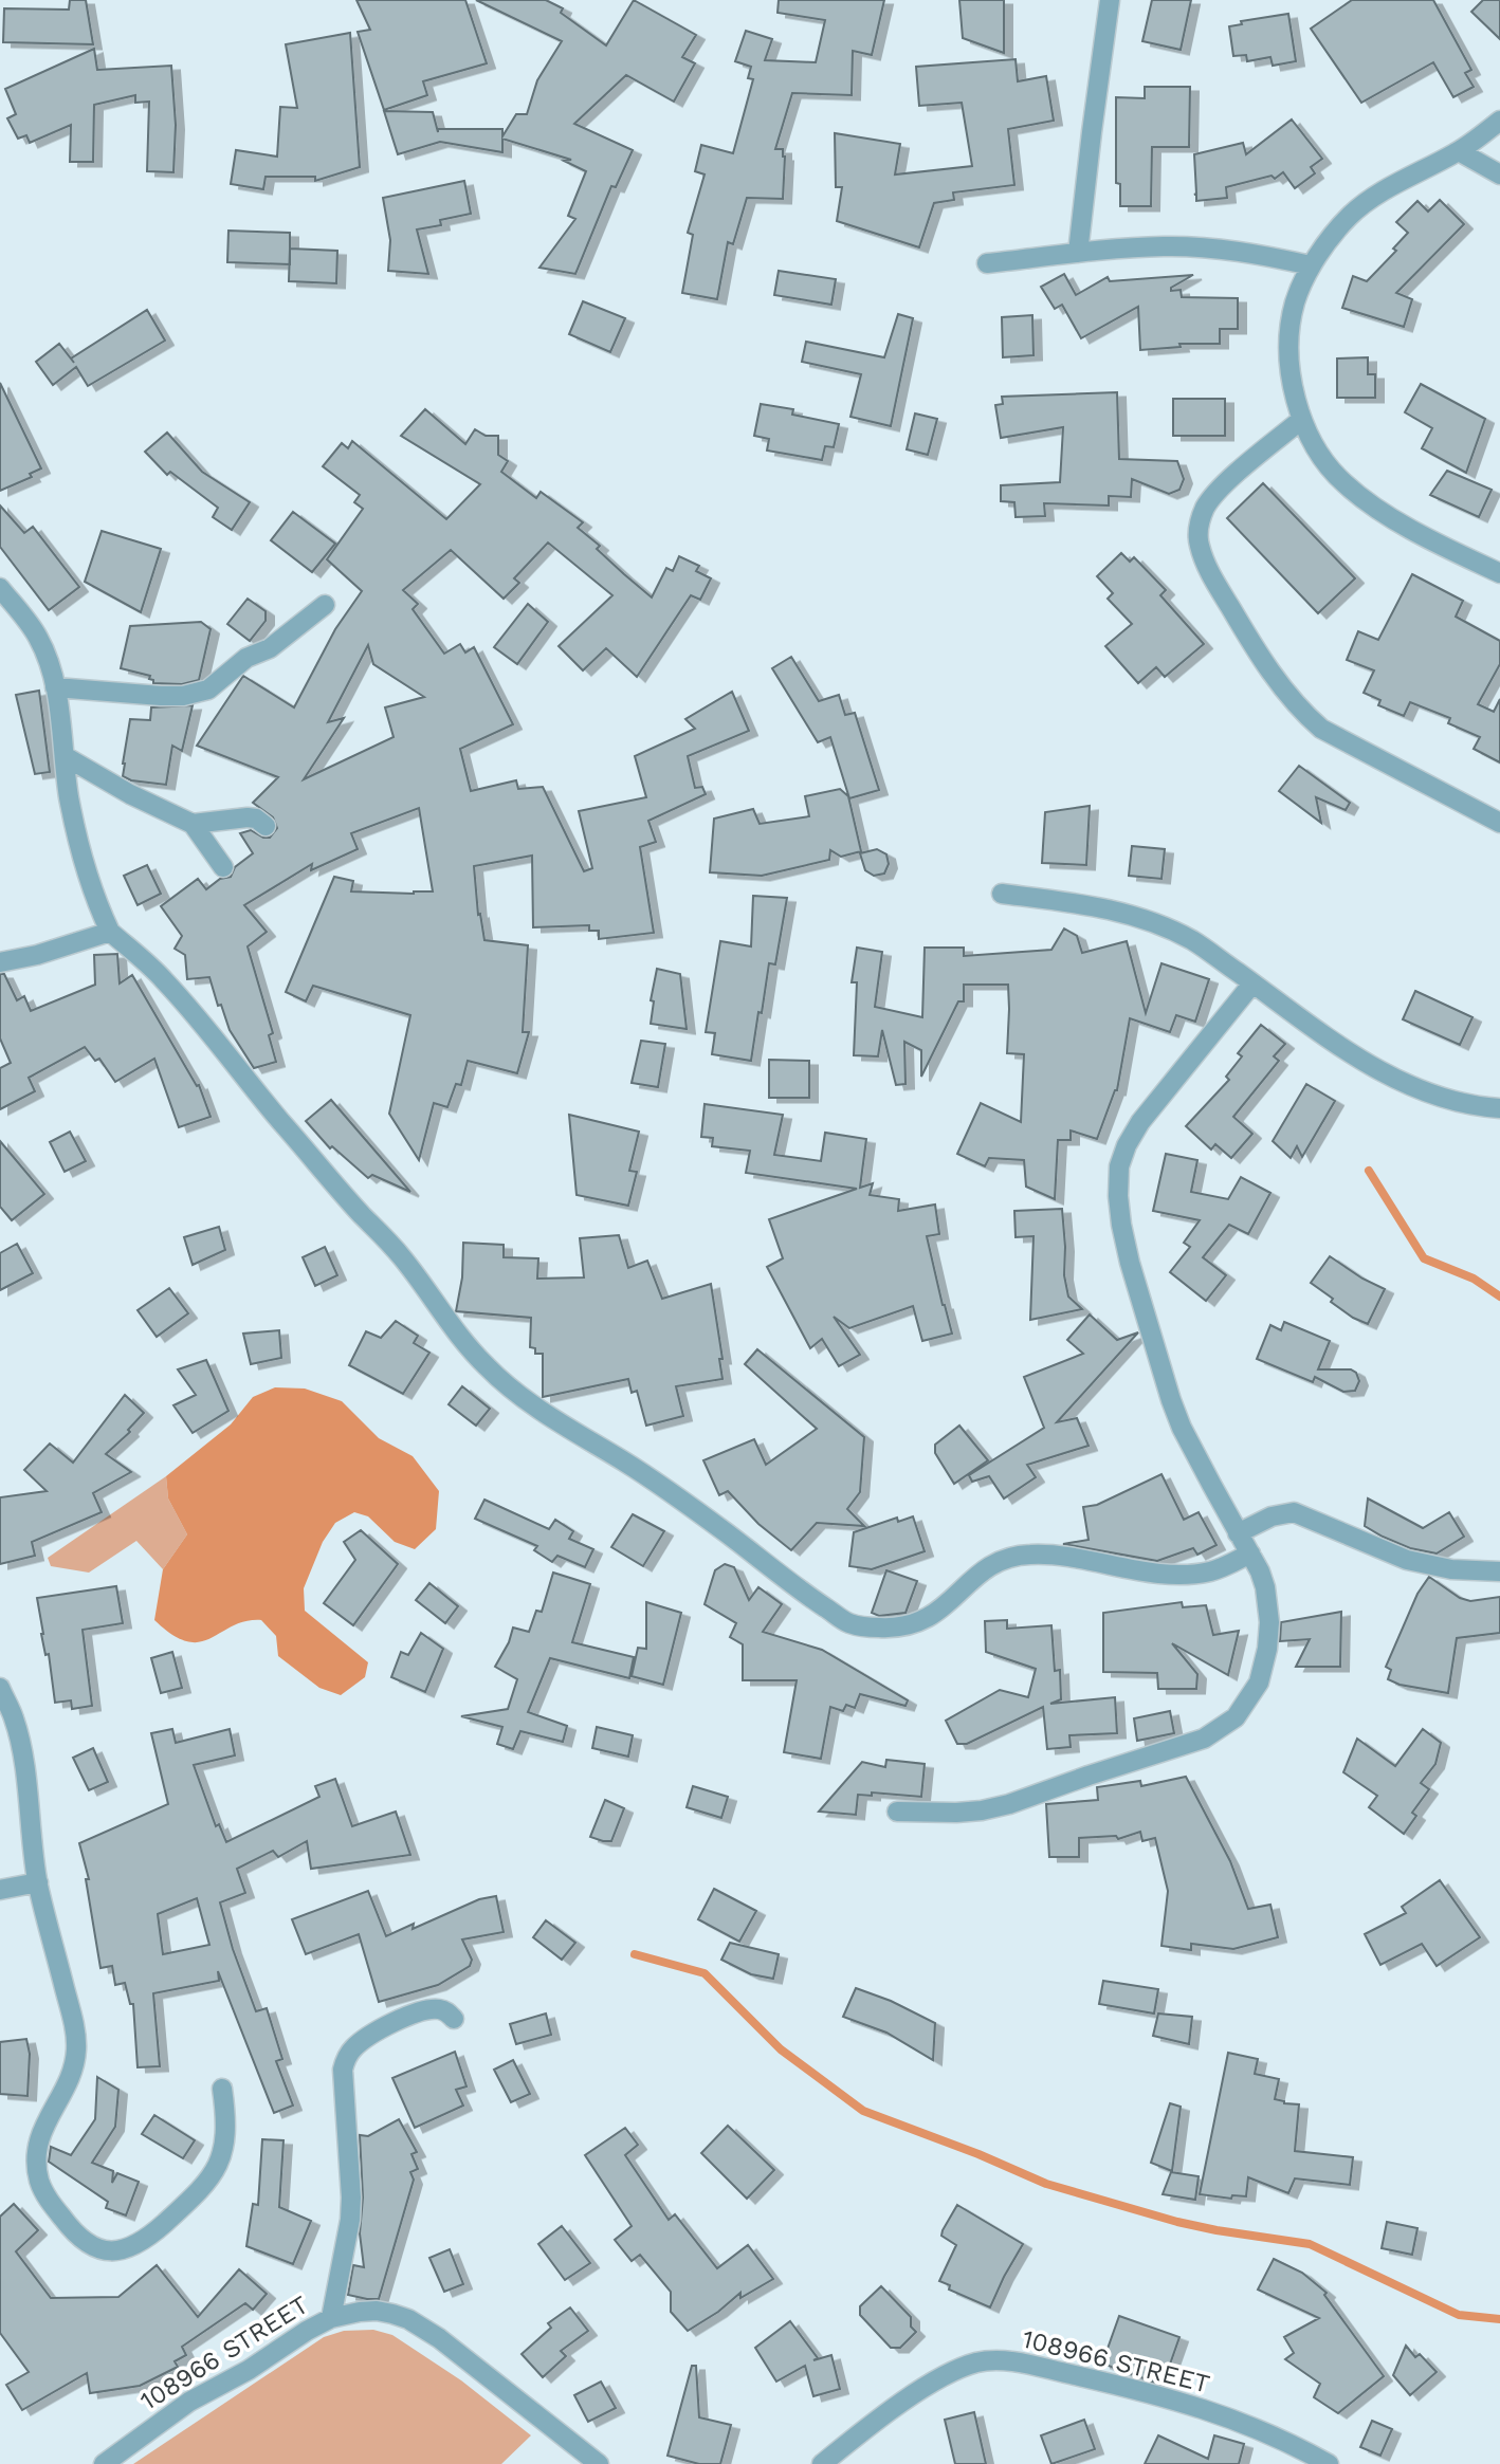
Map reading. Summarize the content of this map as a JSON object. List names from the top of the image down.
{
  "streets": {
    "street": ["108966 STREET"]
  }
}
